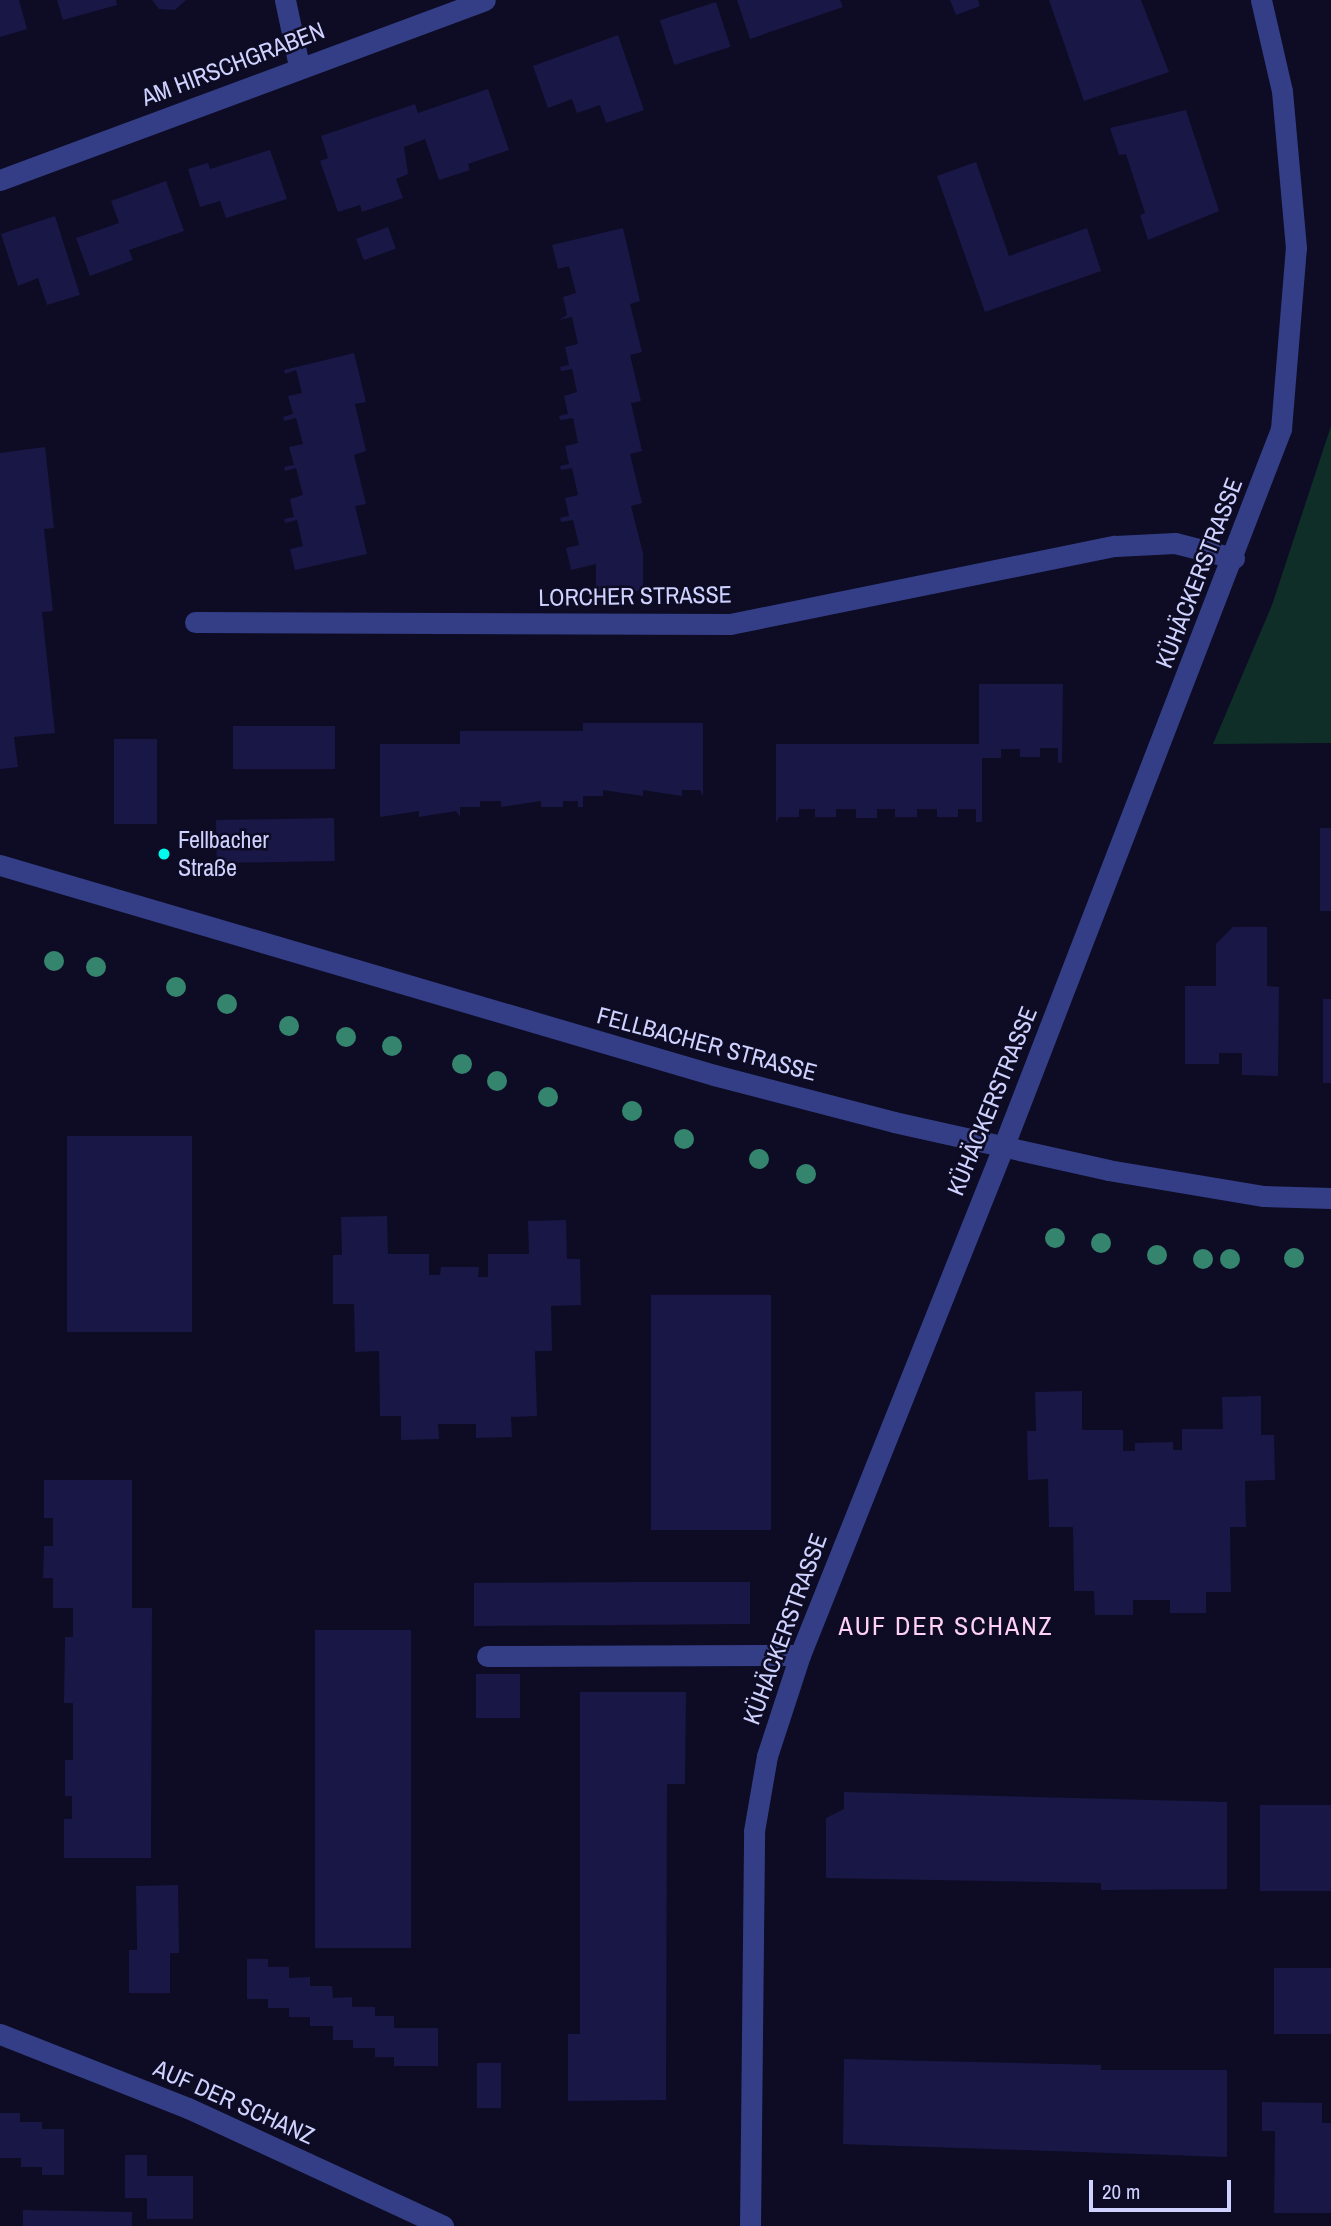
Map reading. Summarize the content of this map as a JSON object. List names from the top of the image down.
{
  "streets": {
    "street": [
      "AM HIRSCHGRABEN",
      "KÜHÄCKERSTRASSE",
      "LORCHER STRASSE",
      "FELLBACHER STRASSE",
      "AUF DER SCHANZ"
    ]
  },
  "crossings": [
    ["KÜHÄCKERSTRASSE", "LORCHER STRASSE"],
    ["KÜHÄCKERSTRASSE", "FELLBACHER STRASSE"]
  ],
  "districts": ["AUF DER SCHANZ"],
  "places": ["Fellbacher Straße"],
  "scale_bar": "20 m"
}
